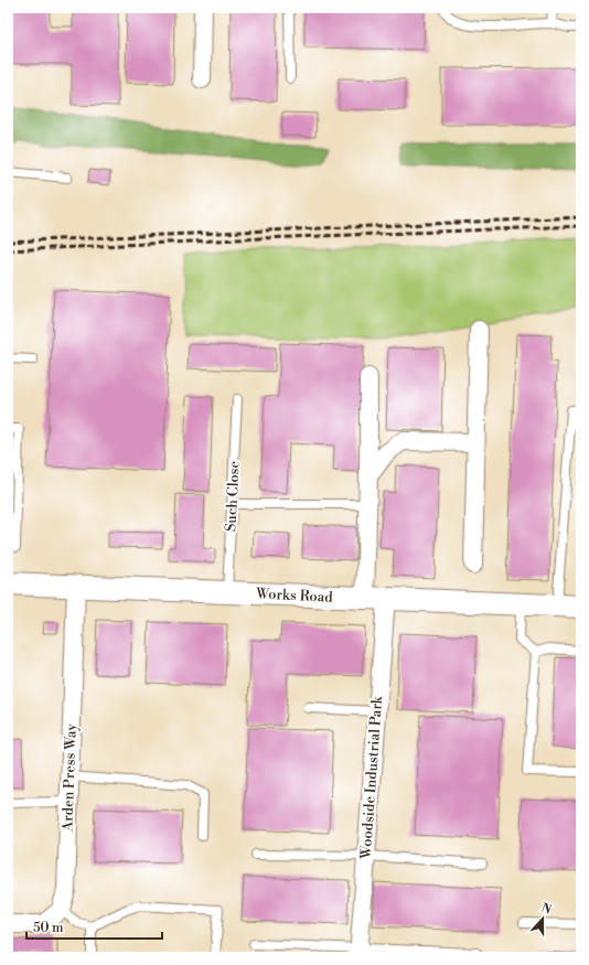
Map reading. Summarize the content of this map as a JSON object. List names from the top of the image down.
{
  "streets": {
    "street": ["Works Road", "Arden Press Way", "Woodside Industrial Park"],
    "lane": ["Such Close"]
  },
  "crossings": [
    ["Such Close", "Works Road"],
    ["Works Road", "Arden Press Way"],
    ["Works Road", "Woodside Industrial Park"]
  ],
  "scale_bar": "50 m",
  "north": "top"
}
